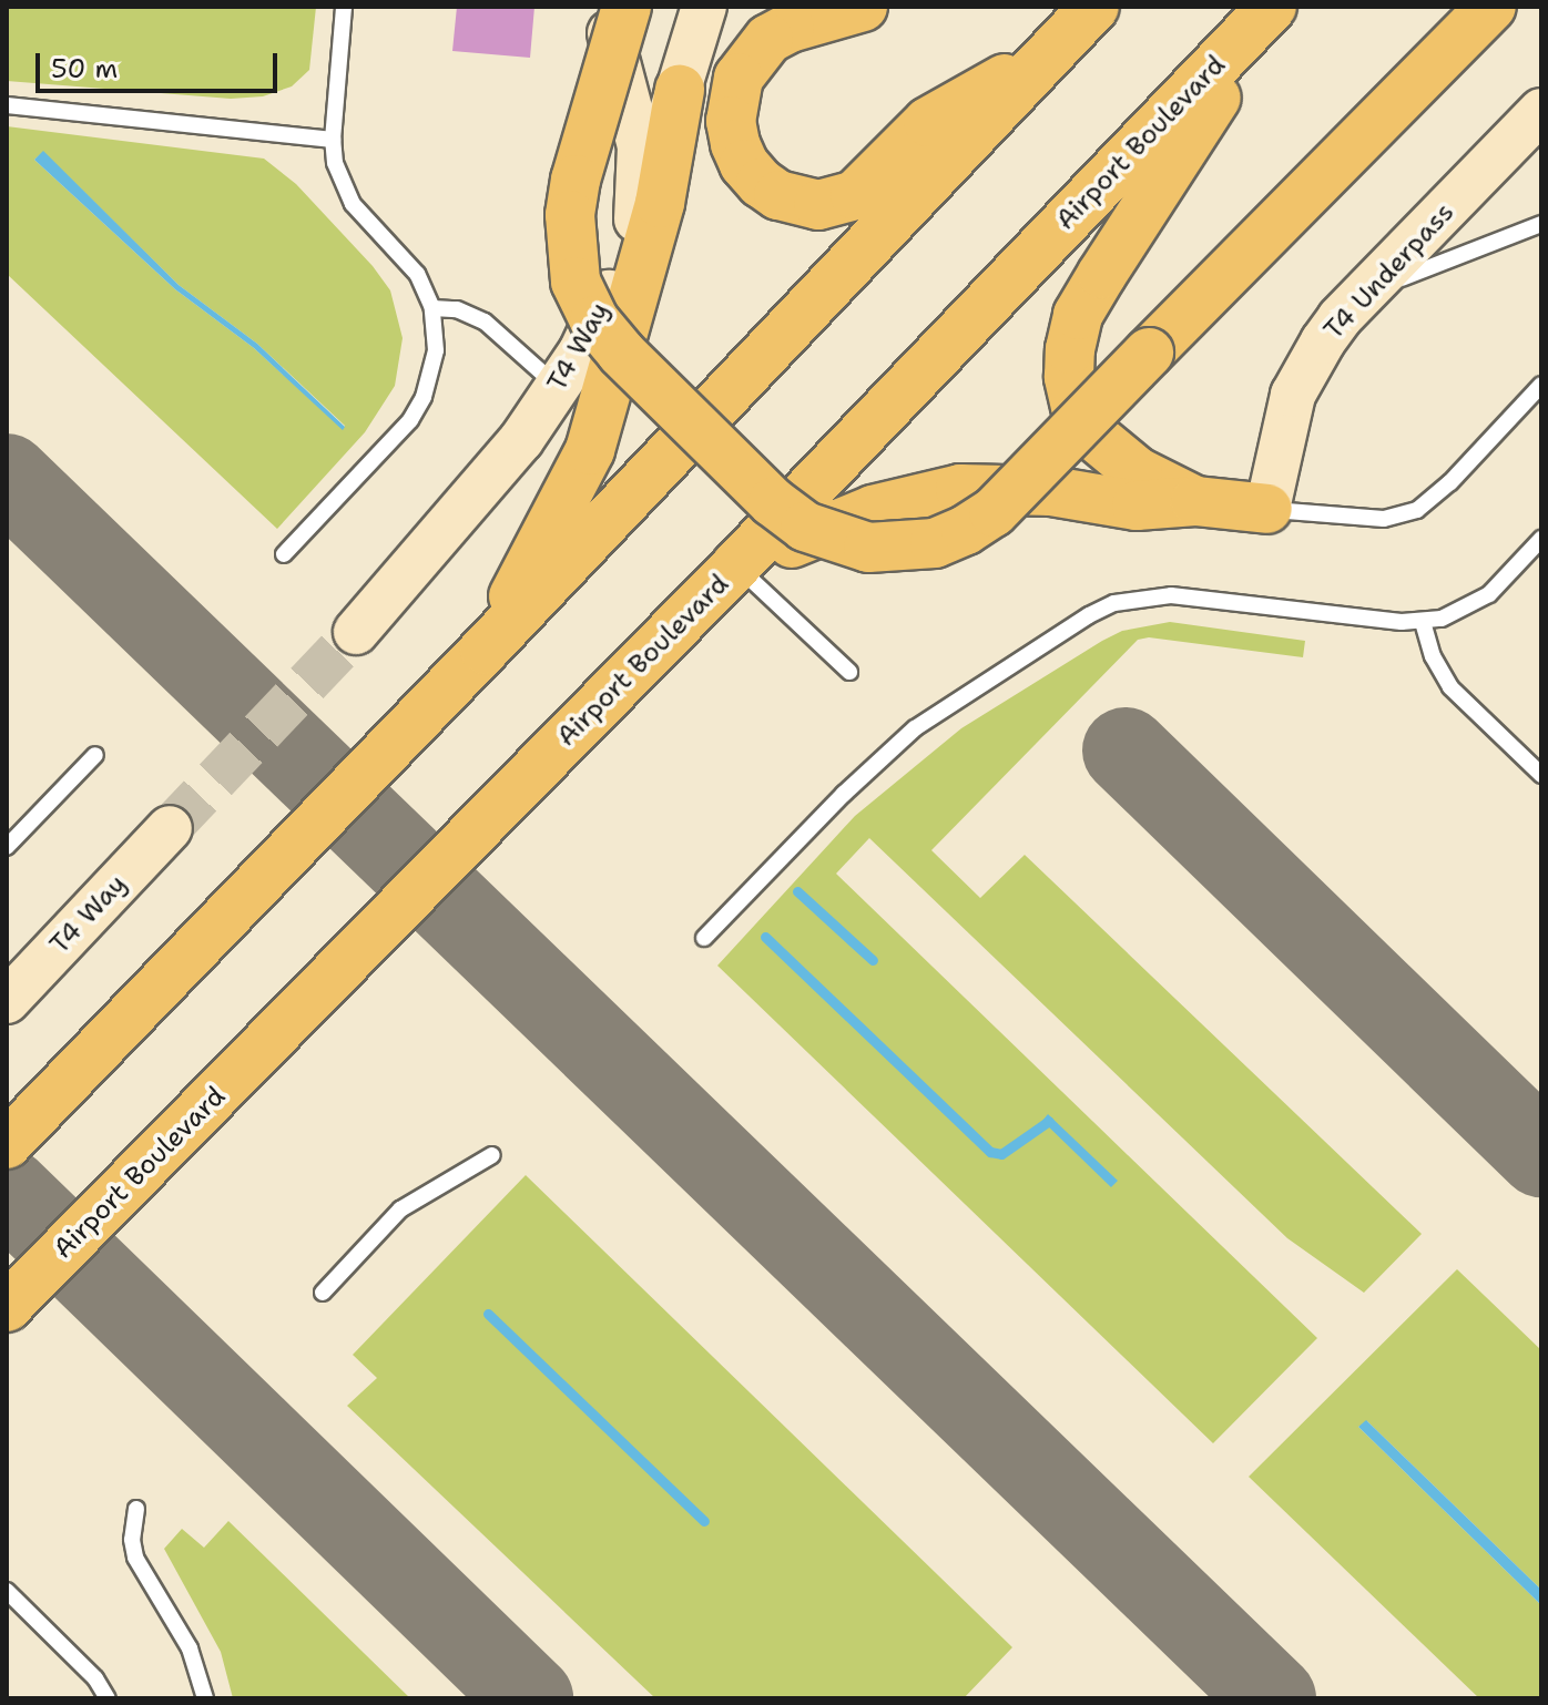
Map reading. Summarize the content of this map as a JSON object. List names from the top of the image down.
{
  "streets": {
    "highway": ["Airport Boulevard"],
    "main road": ["T4 Underpass", "T4 Way"]
  },
  "scale_bar": "50 m"
}
